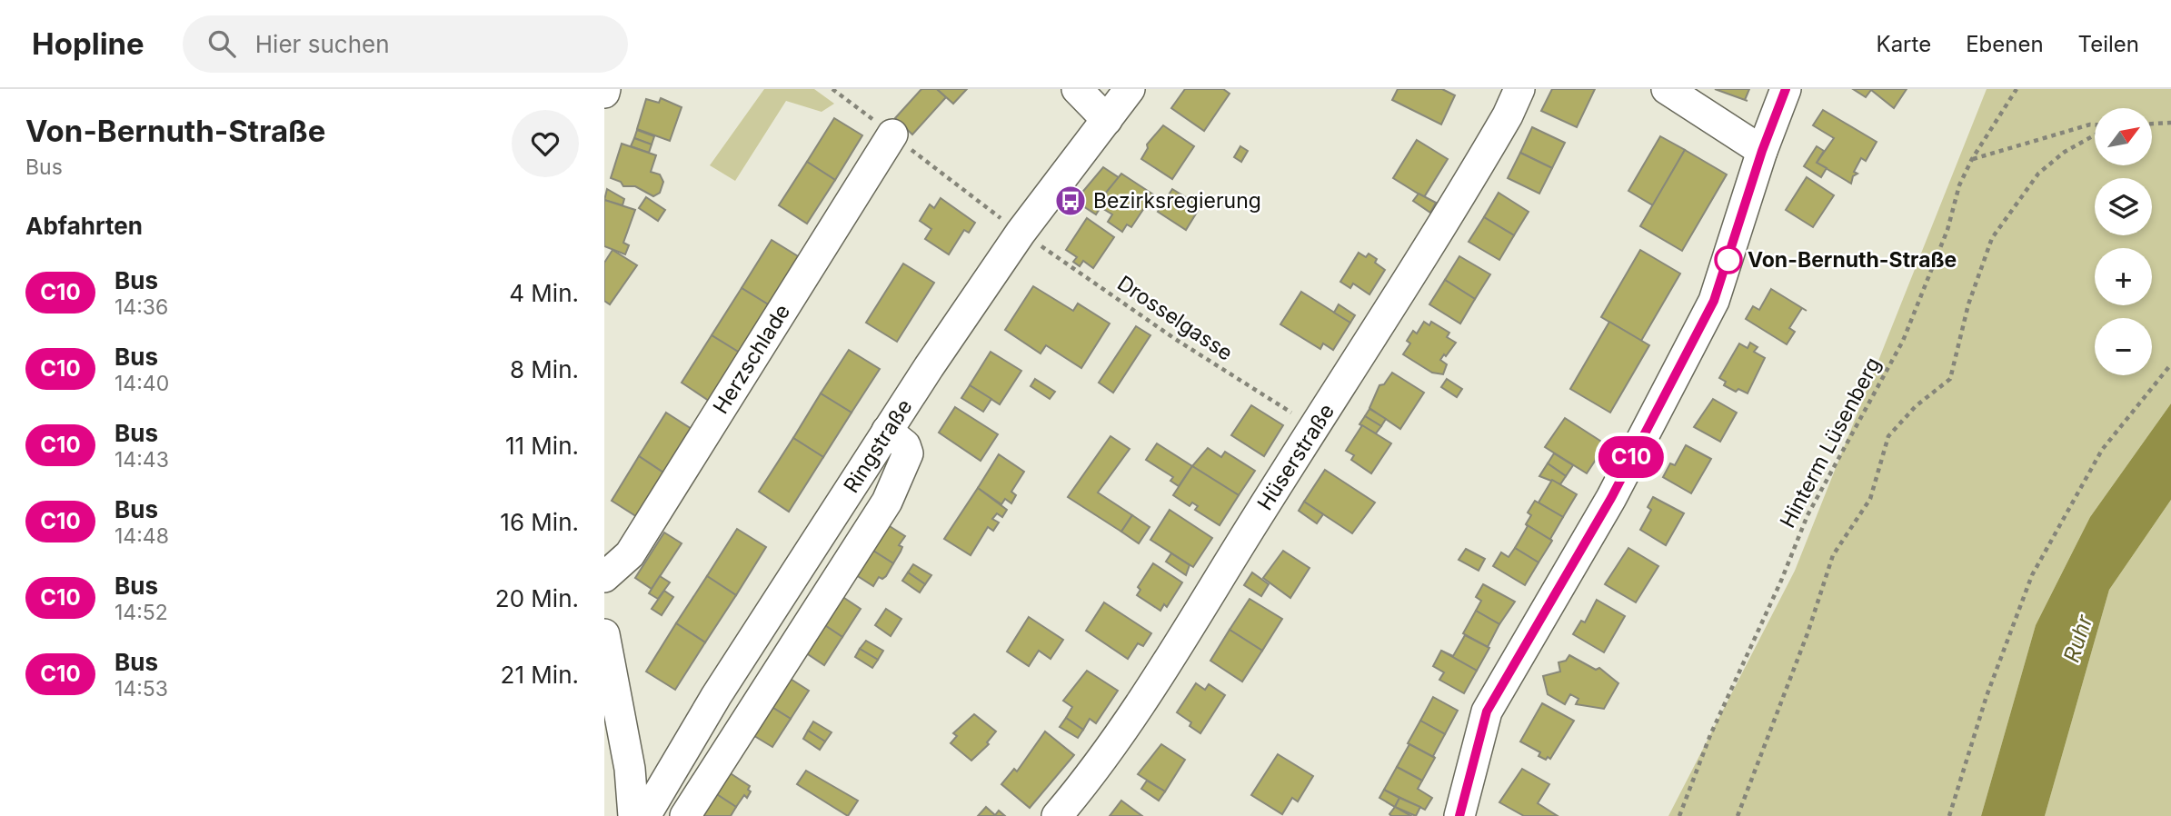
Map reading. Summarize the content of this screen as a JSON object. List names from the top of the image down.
{
  "streets": {
    "street": ["Herzschlade", "Ringstraße", "Hüserstraße"],
    "path": ["Drosselgasse", "Hinterm Lüsenberg"]
  },
  "crossings": [
    ["Drosselgasse", "Ringstraße"],
    ["Drosselgasse", "Hüserstraße"]
  ],
  "water": ["Ruhr"],
  "places": {
    "bus stop": ["Bezirksregierung"],
    "other": ["Von-Bernuth-Straße"]
  },
  "lines": ["bus line C10"],
  "north": "top right",
  "page": {
    "header": "Hopline",
    "search": "Hier suchen",
    "nav": ["Karte", "Ebenen", "Teilen"],
    "heading": [
      ["Von-Bernuth-Straße", "Bus"],
      "Abfahrten"
    ],
    "on_map": "C10",
    "map_buttons": ["+", "−"],
    "list": [
      {
        "mark": "C10",
        "name": "Bus",
        "note": "14:36",
        "value": "4 Min."
      },
      {
        "mark": "C10",
        "name": "Bus",
        "note": "14:40",
        "value": "8 Min."
      },
      {
        "mark": "C10",
        "name": "Bus",
        "note": "14:43",
        "value": "11 Min."
      },
      {
        "mark": "C10",
        "name": "Bus",
        "note": "14:48",
        "value": "16 Min."
      },
      {
        "mark": "C10",
        "name": "Bus",
        "note": "14:52",
        "value": "20 Min."
      },
      {
        "mark": "C10",
        "name": "Bus",
        "note": "14:53",
        "value": "21 Min."
      }
    ]
  }
}
